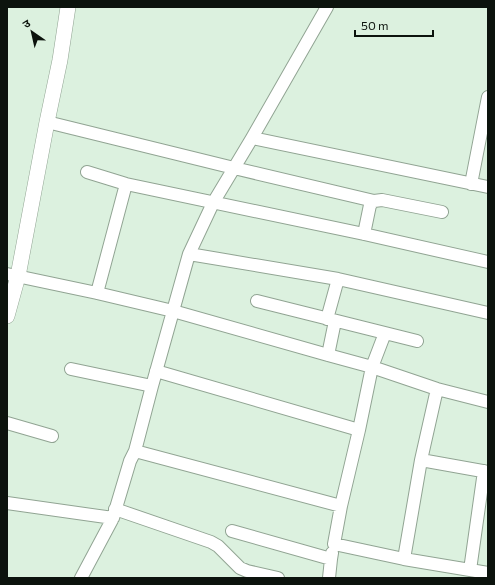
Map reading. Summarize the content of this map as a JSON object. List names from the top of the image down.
{
  "scale_bar": "50 m",
  "north": "top left"
}
